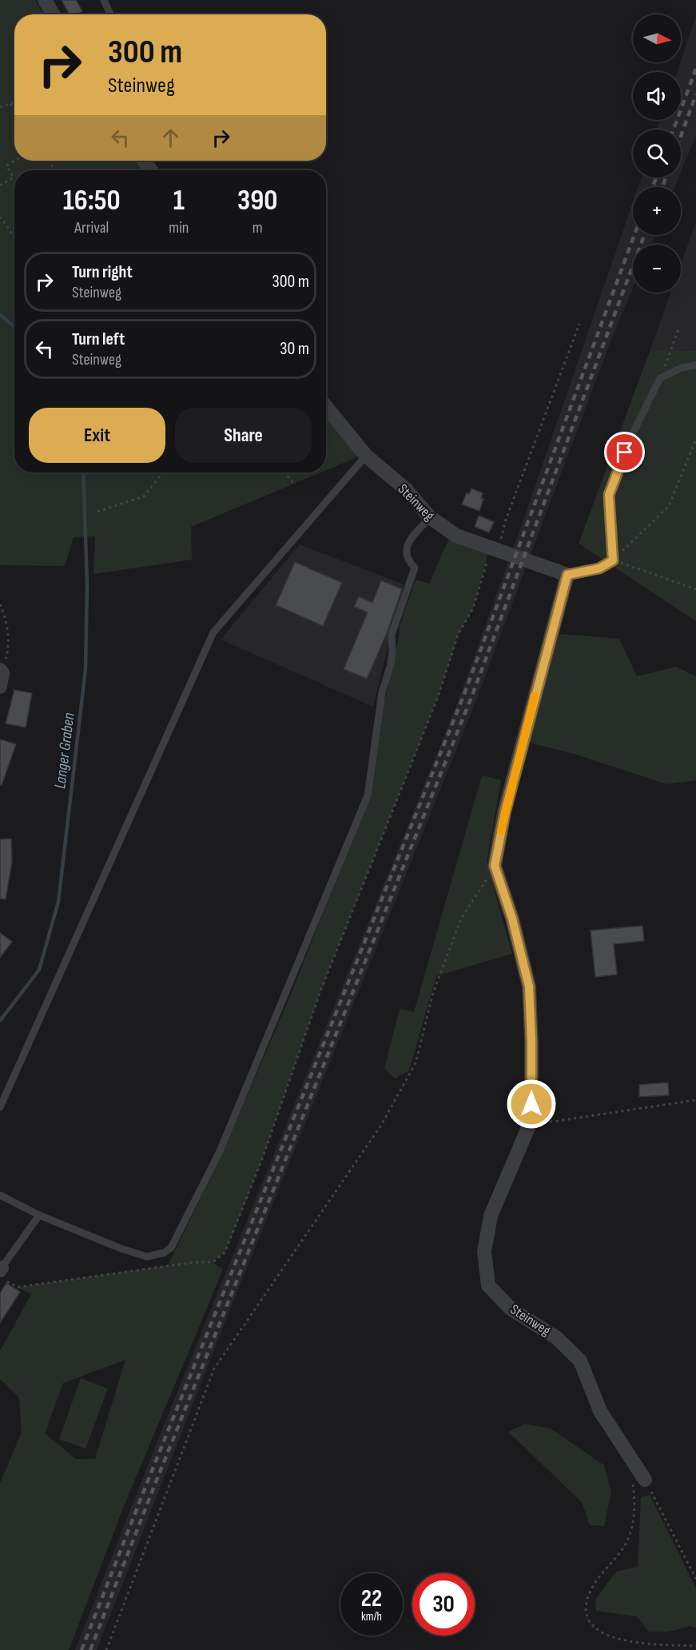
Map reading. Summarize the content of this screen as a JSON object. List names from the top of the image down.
{
  "streets": {
    "street": ["Steinweg"]
  },
  "water": ["Langer Graben"],
  "north": "right",
  "page": {
    "map_buttons": ["+", "−"],
    "turn": ["300 m", "Steinweg"],
    "eta": [
      "16:50",
      "Arrival",
      "1",
      "min",
      "390",
      "m"
    ],
    "list": [
      {
        "name": "Turn right",
        "note": "Steinweg",
        "value": "300 m"
      },
      {
        "name": "Turn left",
        "note": "Steinweg",
        "value": "30 m"
      }
    ],
    "buttons": ["Exit", "Share"],
    "speed": "22 km/h",
    "limit": "30"
  }
}
